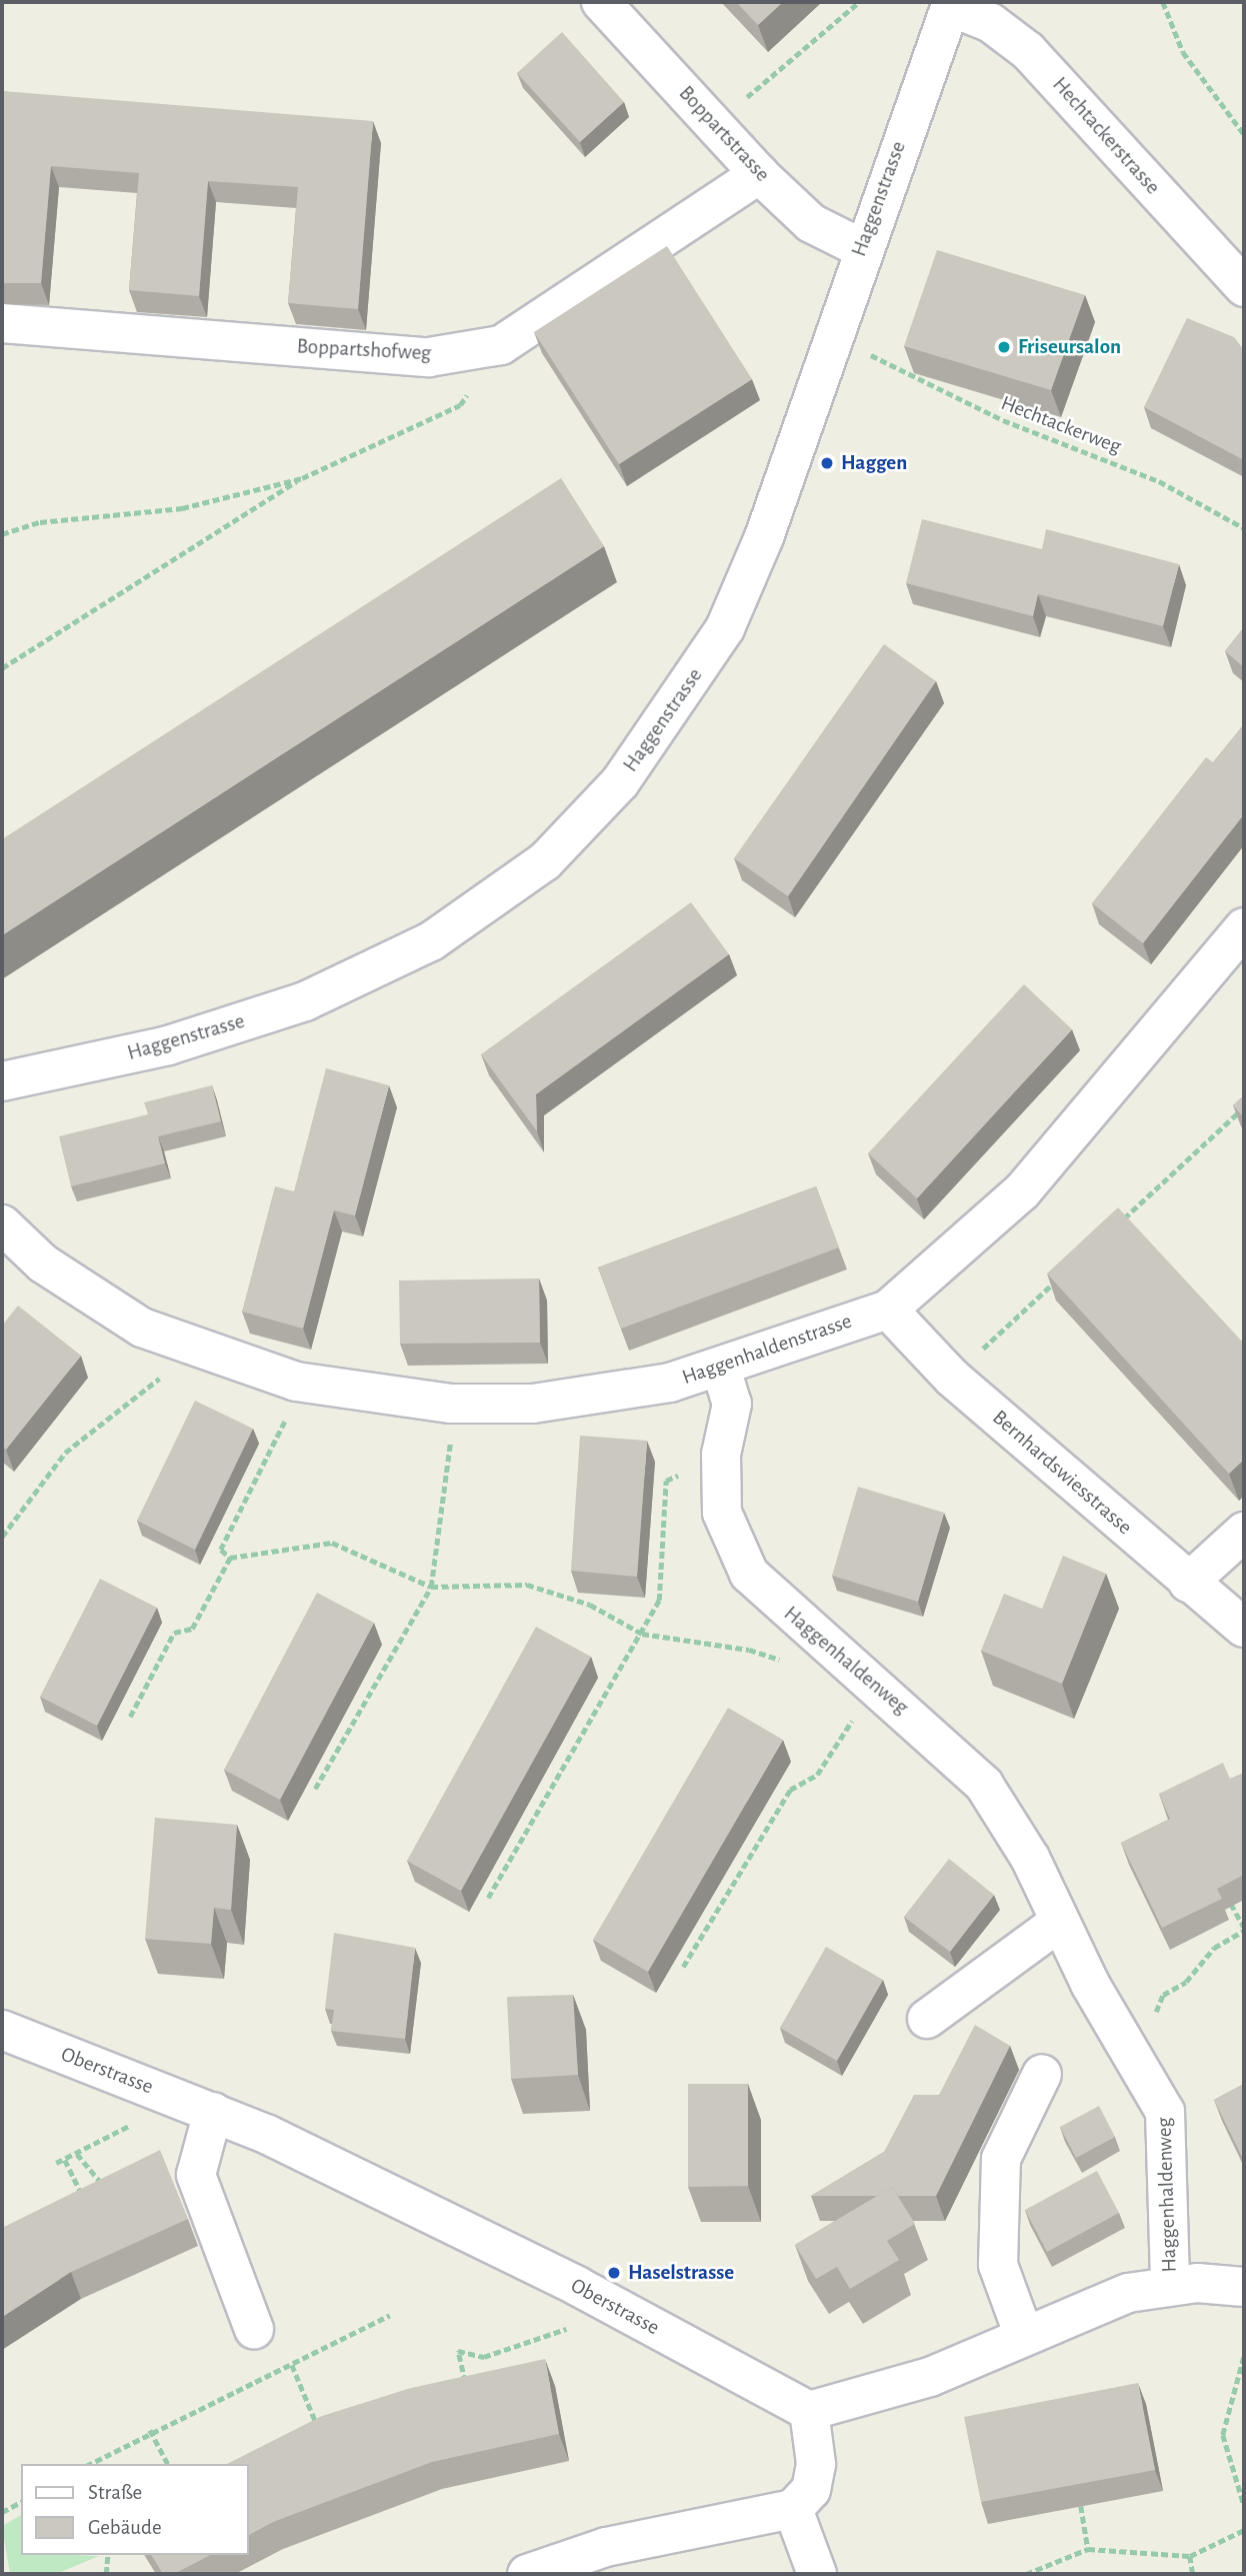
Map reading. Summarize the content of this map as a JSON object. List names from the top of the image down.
{
  "streets": {
    "street": [
      "Boppartstrasse",
      "Hechtackerstrasse",
      "Haggenstrasse",
      "Boppartshofweg",
      "Haggenhaldenstrasse",
      "Bernhardswiesstrasse",
      "Haggenhaldenweg",
      "Oberstrasse"
    ],
    "path": ["Hechtackerweg"]
  },
  "crossings": [
    ["Boppartstrasse", "Haggenstrasse"],
    ["Boppartstrasse", "Boppartshofweg"],
    ["Hechtackerstrasse", "Haggenstrasse"],
    ["Haggenhaldenstrasse", "Bernhardswiesstrasse"],
    ["Haggenhaldenstrasse", "Haggenhaldenweg"]
  ],
  "places": ["Friseursalon", "Haggen", "Haselstrasse"],
  "legend": ["Straße", "Gebäude"]
}
